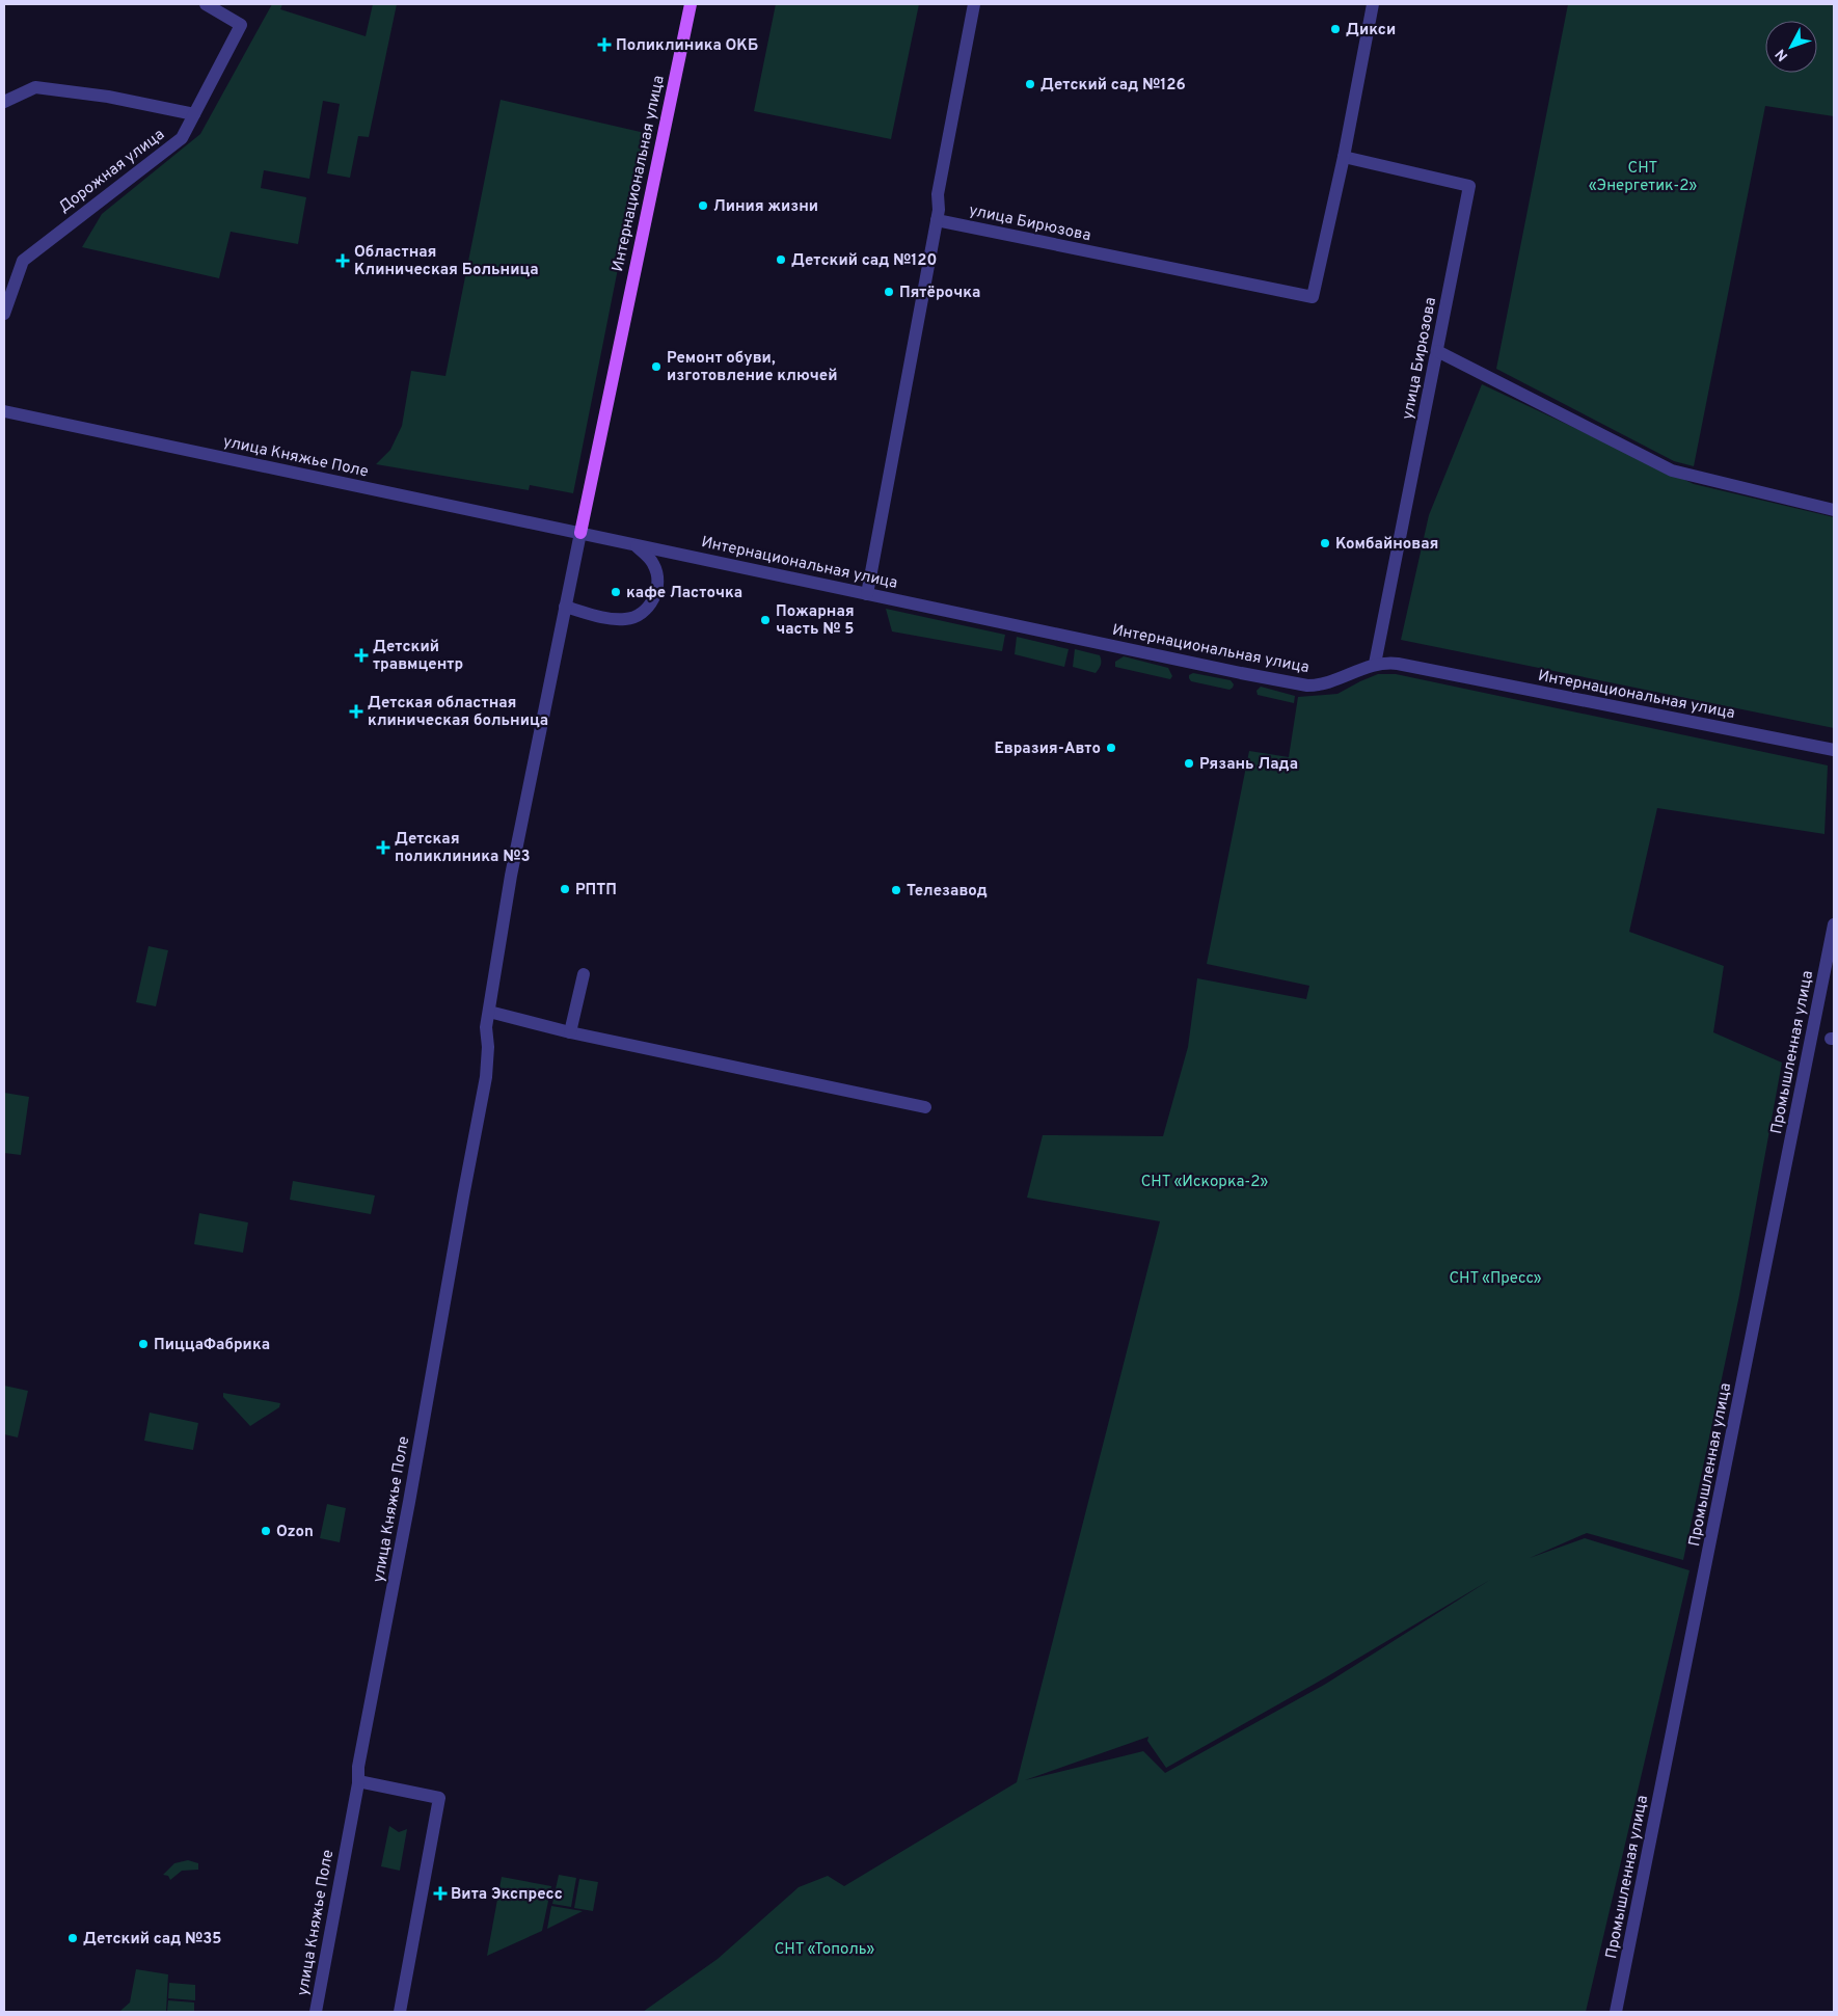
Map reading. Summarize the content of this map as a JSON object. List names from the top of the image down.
{
  "streets": {
    "main road": ["Интернациональная улица"],
    "street": [
      "Дорожная улица",
      "улица Бирюзова",
      "улица Княжье Поле",
      "Промышленная улица"
    ]
  },
  "crossings": [
    ["Интернациональная улица", "улица Бирюзова"],
    ["Интернациональная улица", "улица Княжье Поле"]
  ],
  "parks": [
    "СНТ «Энергетик-2»",
    "СНТ «Искорка-2»",
    "СНТ «Пресс»",
    "СНТ «Тополь»"
  ],
  "places": {
    "other": [
      "Дикси",
      "Детский сад №126",
      "Линия жизни",
      "Детский сад №120",
      "Пятёрочка",
      "Ремонт обуви, изготовление ключей",
      "Комбайновая",
      "кафе Ласточка",
      "Пожарная часть № 5",
      "Евразия-Авто",
      "Рязань Лада",
      "РПТП",
      "Телезавод",
      "ПиццаФабрика",
      "Ozon",
      "Детский сад №35"
    ],
    "health": [
      "Поликлиника ОКБ",
      "Областная Клиническая Больница",
      "Детский травмцентр",
      "Детская областная клиническая больница",
      "Детская поликлиника №3",
      "Вита Экспресс"
    ]
  },
  "north": "bottom left"
}
